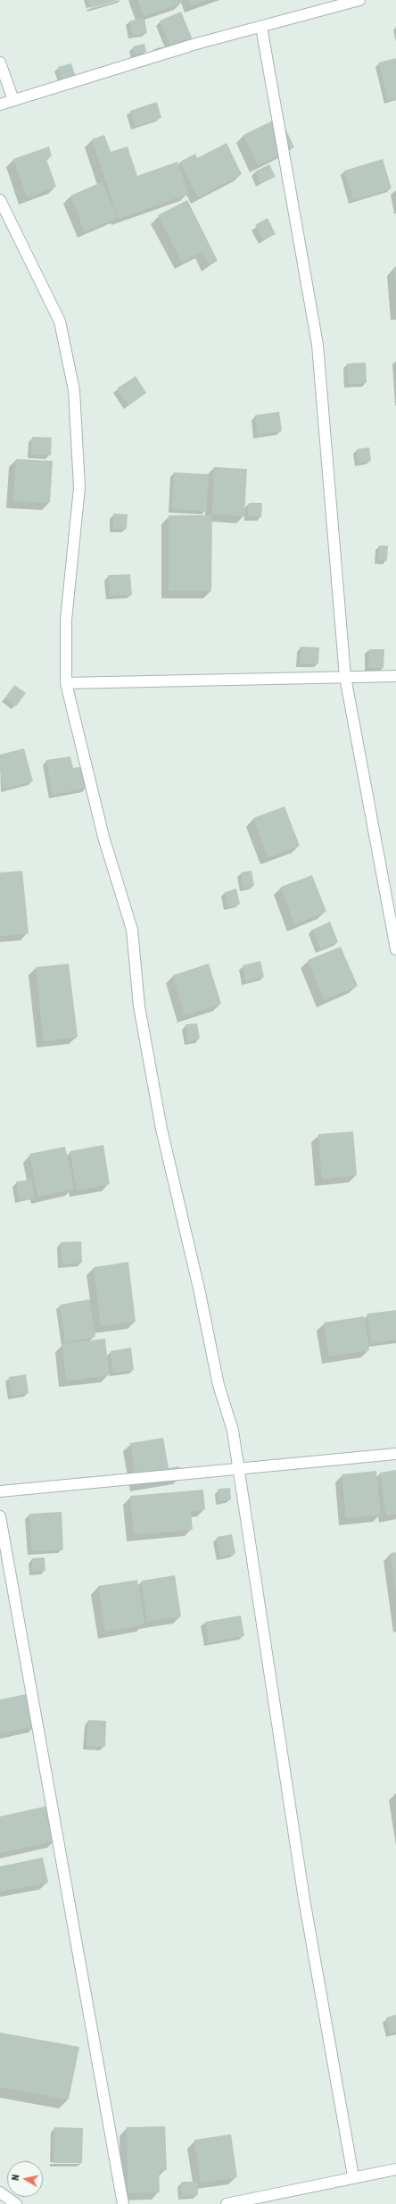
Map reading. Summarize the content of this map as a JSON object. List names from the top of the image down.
{
  "north": "left"
}
